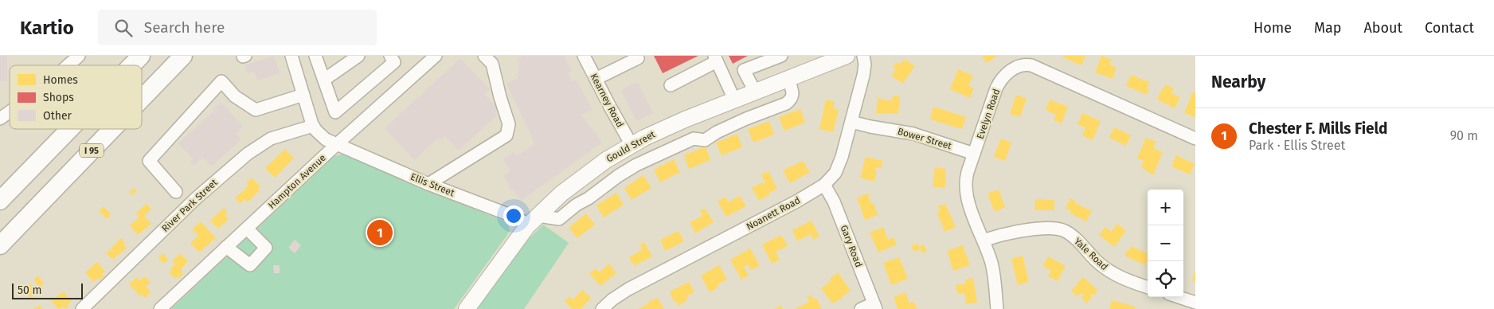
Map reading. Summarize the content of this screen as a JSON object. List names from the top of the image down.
{
  "streets": {
    "highway": ["I 95"],
    "main road": ["Gould Street"],
    "street": [
      "Kearney Road",
      "Evelyn Road",
      "Bower Street",
      "Hampton Avenue",
      "Ellis Street",
      "River Park Street",
      "Noanett Road",
      "Gary Road",
      "Yale Road"
    ]
  },
  "crossings": [
    ["Kearney Road", "Gould Street"],
    ["Evelyn Road", "Bower Street"],
    ["Evelyn Road", "Yale Road"],
    ["Bower Street", "Noanett Road"],
    ["Gould Street", "Ellis Street"],
    ["Hampton Avenue", "Ellis Street"],
    ["Ellis Street", "River Park Street"],
    ["Noanett Road", "Gary Road"]
  ],
  "legend": ["Homes", "Shops", "Other"],
  "scale_bar": "50 m",
  "page": {
    "header": "Kartio",
    "search": "Search here",
    "nav": [
      "Home",
      "Map",
      "About",
      "Contact"
    ],
    "heading": "Nearby",
    "list": [
      {
        "mark": "1",
        "name": "Chester F. Mills Field",
        "note": "Park · Ellis Street",
        "value": "90 m"
      }
    ],
    "map_buttons": ["+", "−"],
    "pins": "1",
    "scale": "50 m"
  }
}
